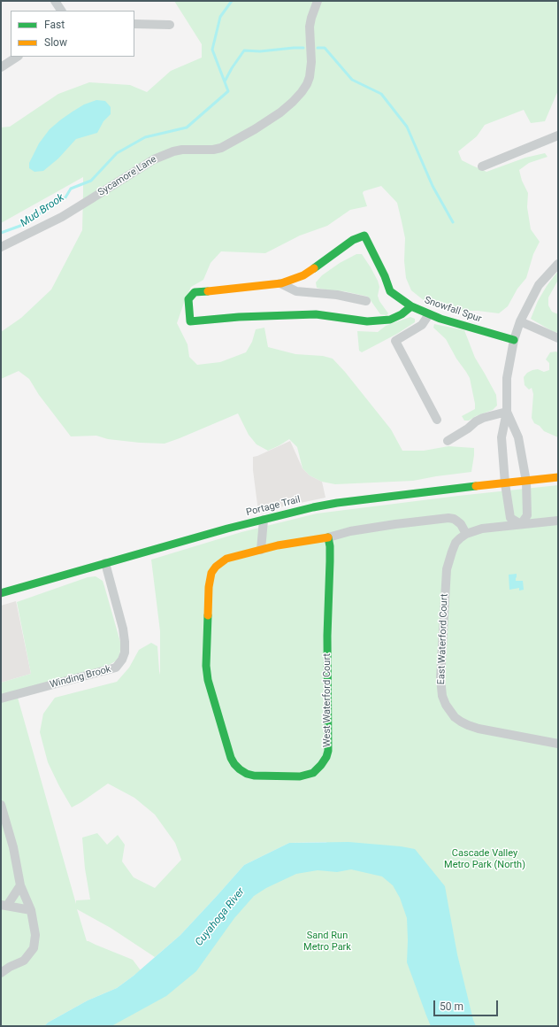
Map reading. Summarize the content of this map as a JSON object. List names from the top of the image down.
{
  "streets": {
    "street": [
      "Sycamore Lane",
      "Snowfall Spur",
      "Portage Trail",
      "East Waterford Court",
      "Winding Brook",
      "West Waterford Court"
    ]
  },
  "crossings": [
    ["Portage Trail", "Winding Brook"],
    ["East Waterford Court", "West Waterford Court"]
  ],
  "water": ["Mud Brook", "Cuyahoga River"],
  "parks": ["Cascade Valley Metro Park (North)", "Sand Run Metro Park"],
  "legend": ["Fast", "Slow"],
  "scale_bar": "50 m"
}
